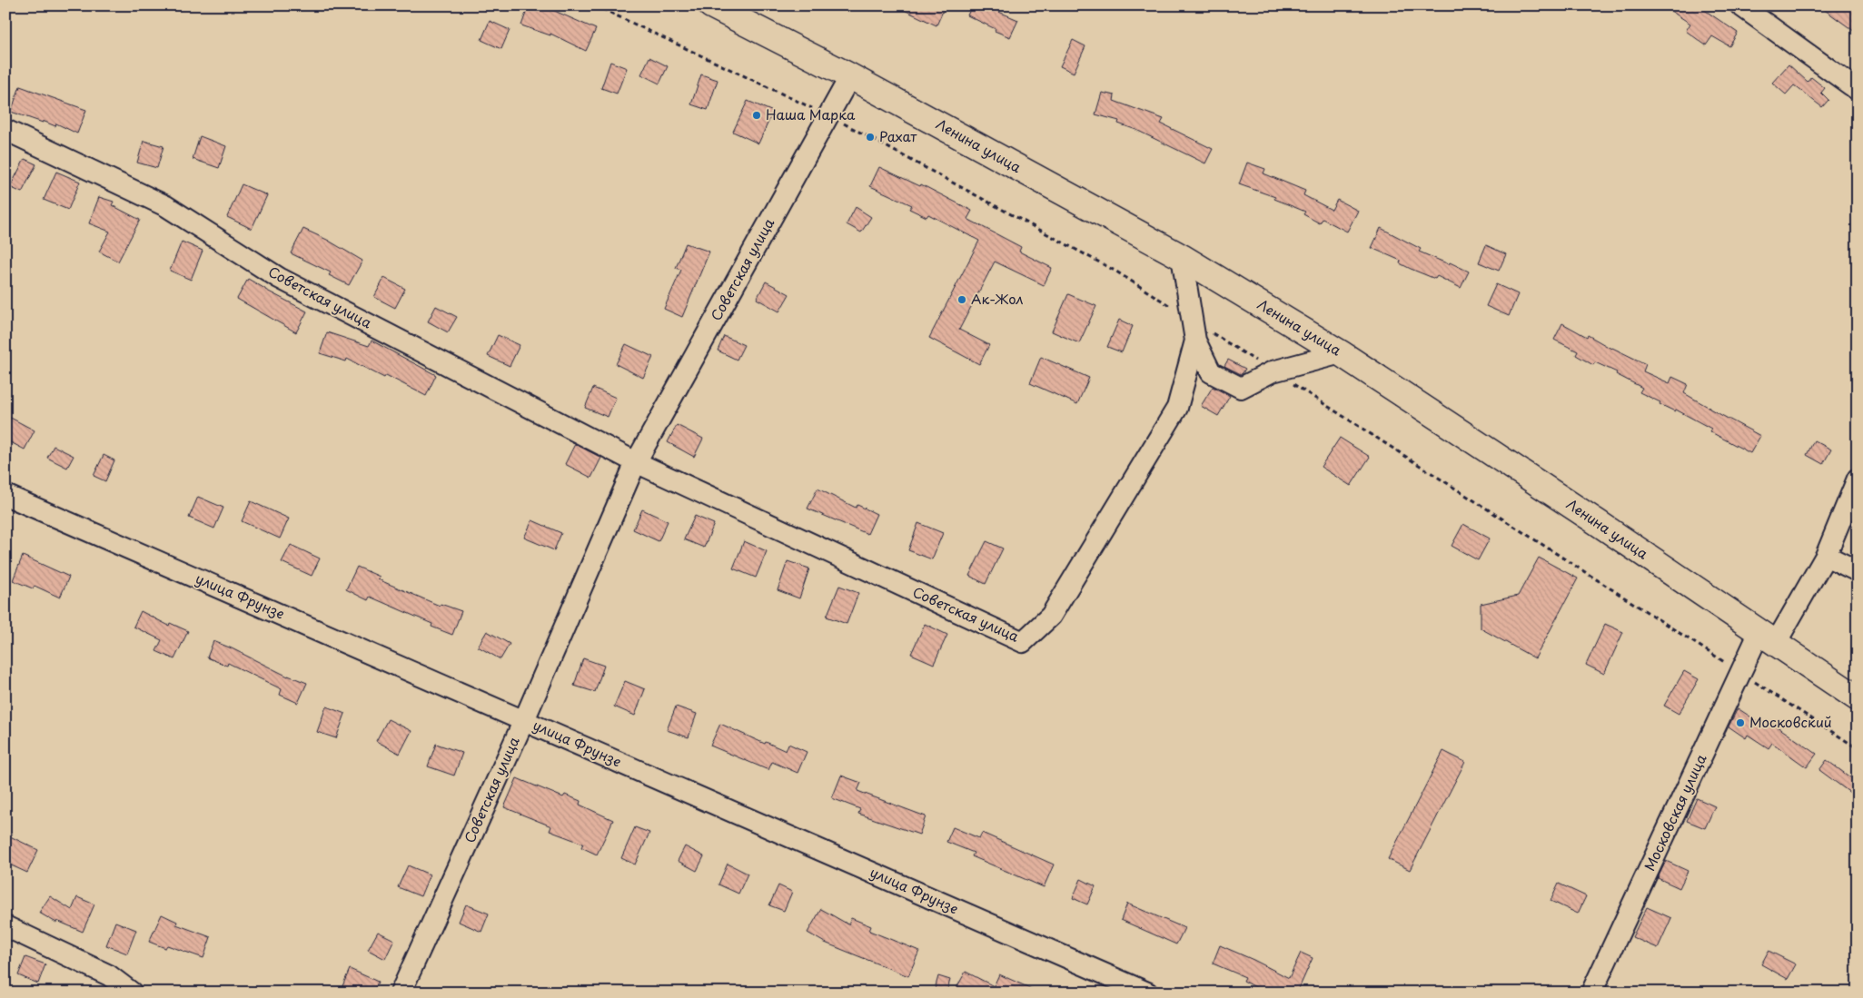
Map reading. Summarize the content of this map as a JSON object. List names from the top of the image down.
{
  "streets": {
    "main road": ["Ленина улица"],
    "street": ["Советская улица", "улица Фрунзе", "Московская улица"]
  },
  "crossings": [
    ["Ленина улица", "Советская улица"],
    ["Ленина улица", "Московская улица"],
    ["Советская улица", "улица Фрунзе"]
  ],
  "places": [
    "Наша Марка",
    "Рахат",
    "Ак-Жол",
    "Московский"
  ]
}
